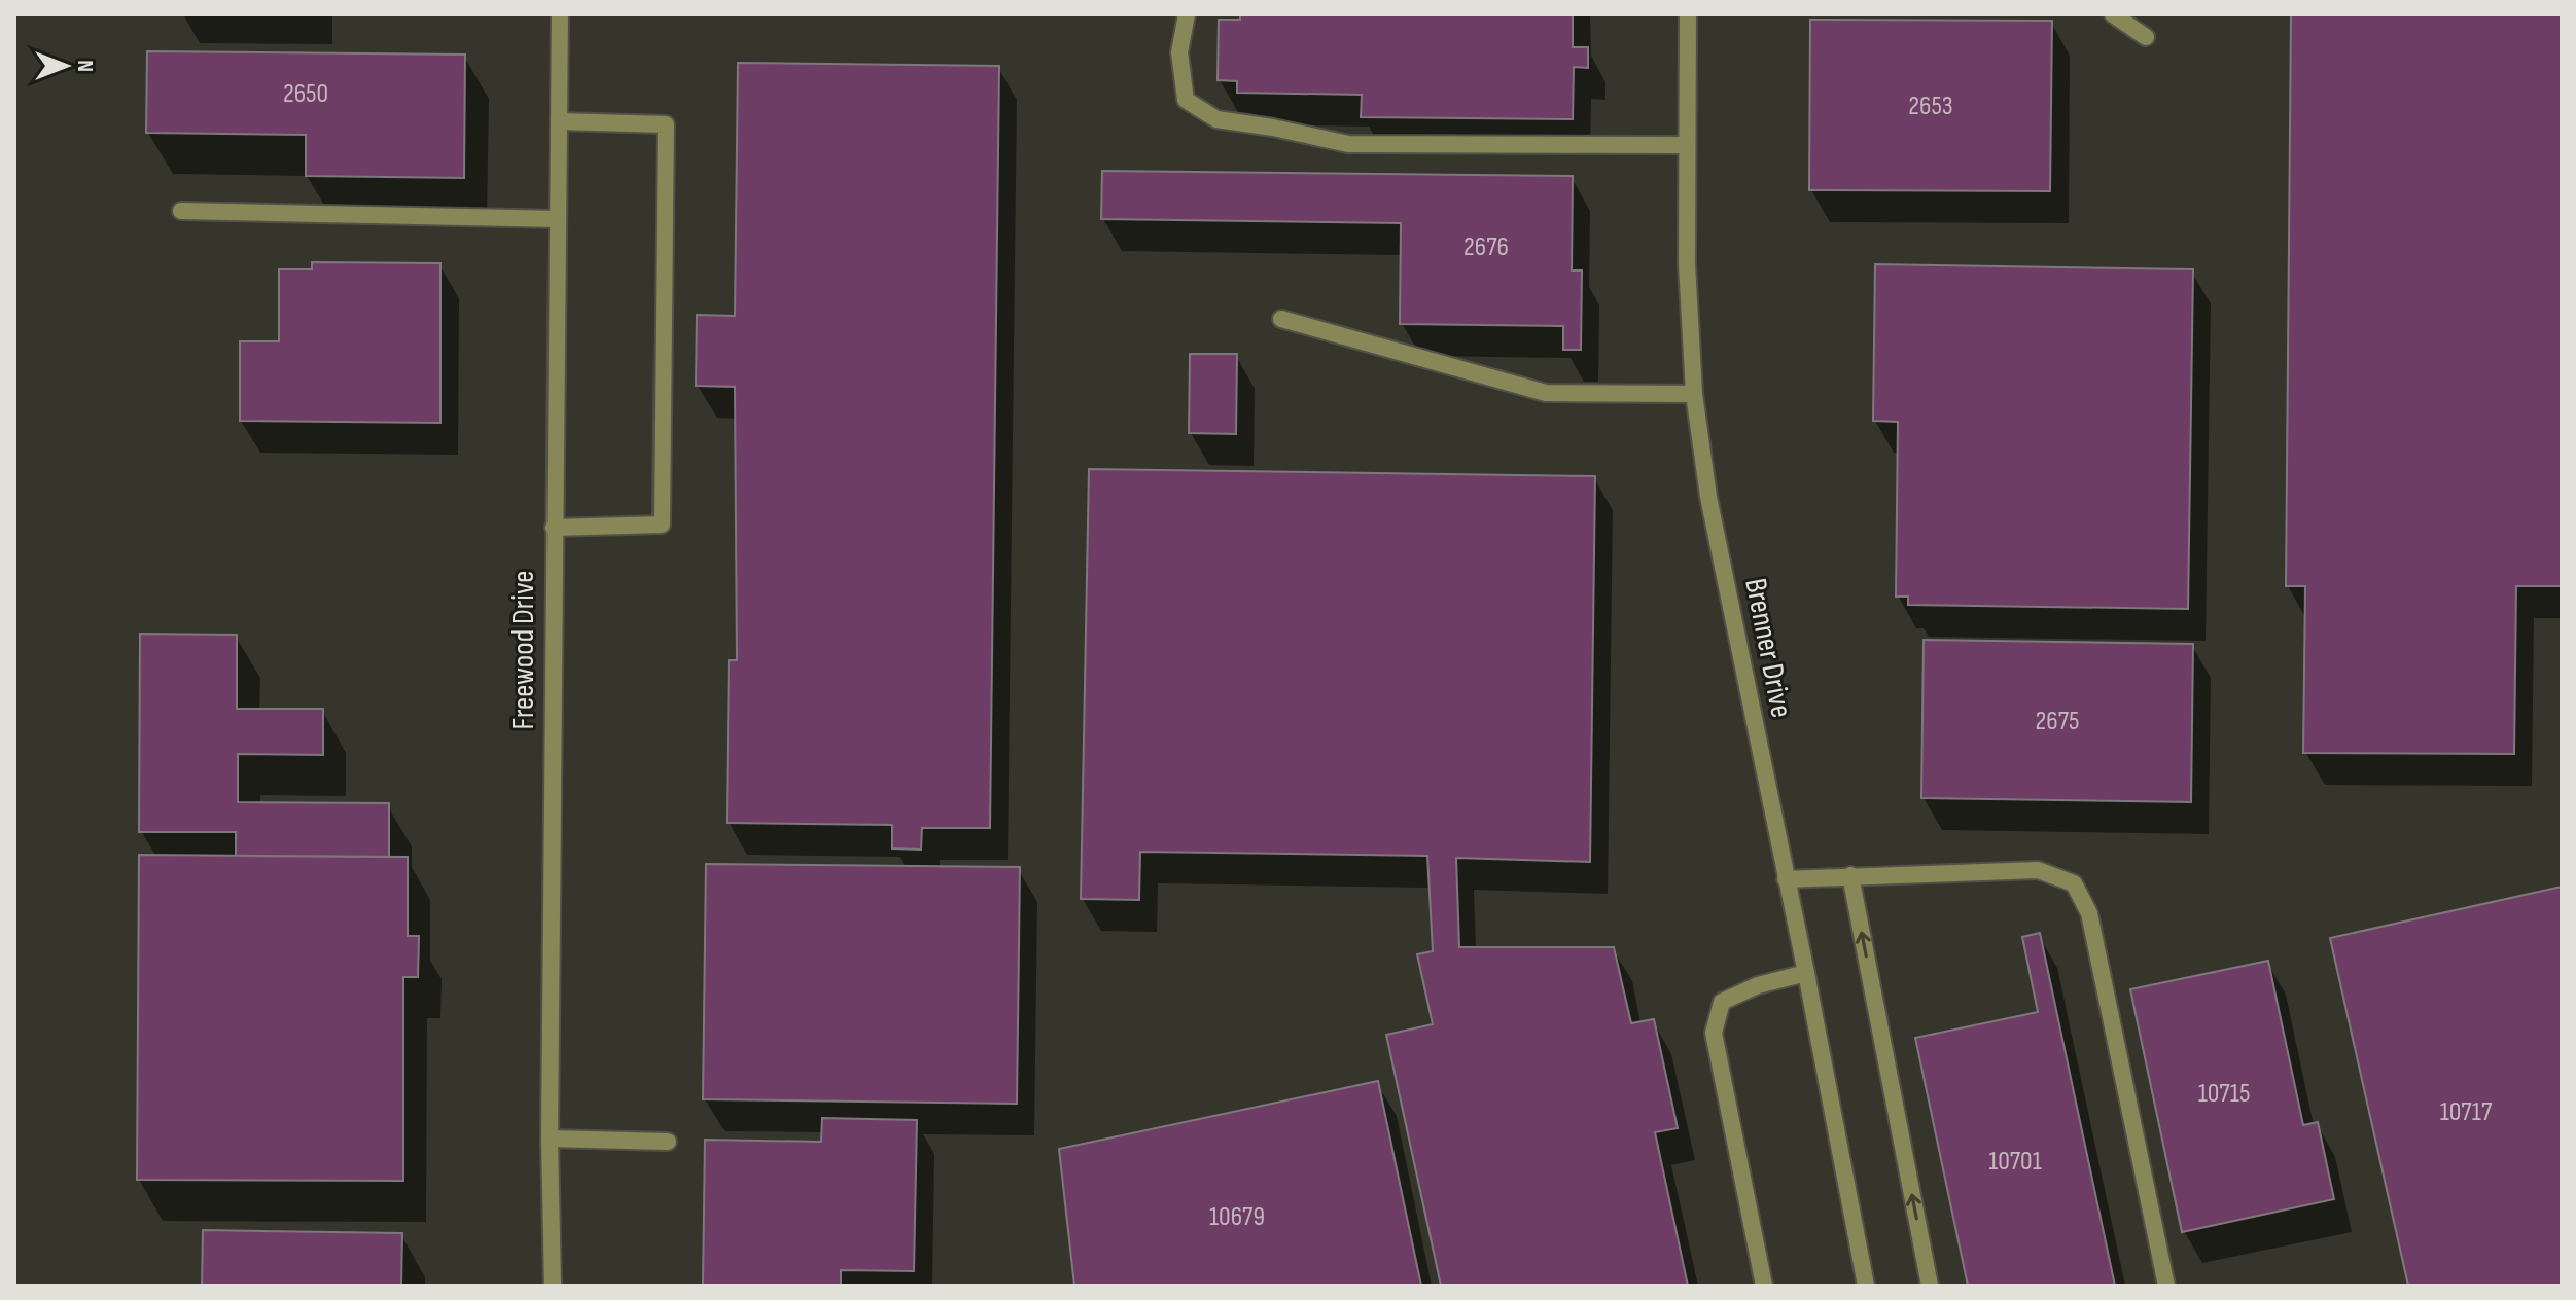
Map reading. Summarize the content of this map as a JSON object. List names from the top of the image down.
{
  "streets": {
    "street": ["Brenner Drive", "Freewood Drive"]
  },
  "house_numbers": [
    "2650",
    "2653",
    "2676",
    "2675",
    "10715",
    "10717",
    "10701",
    "10679"
  ],
  "north": "right"
}
